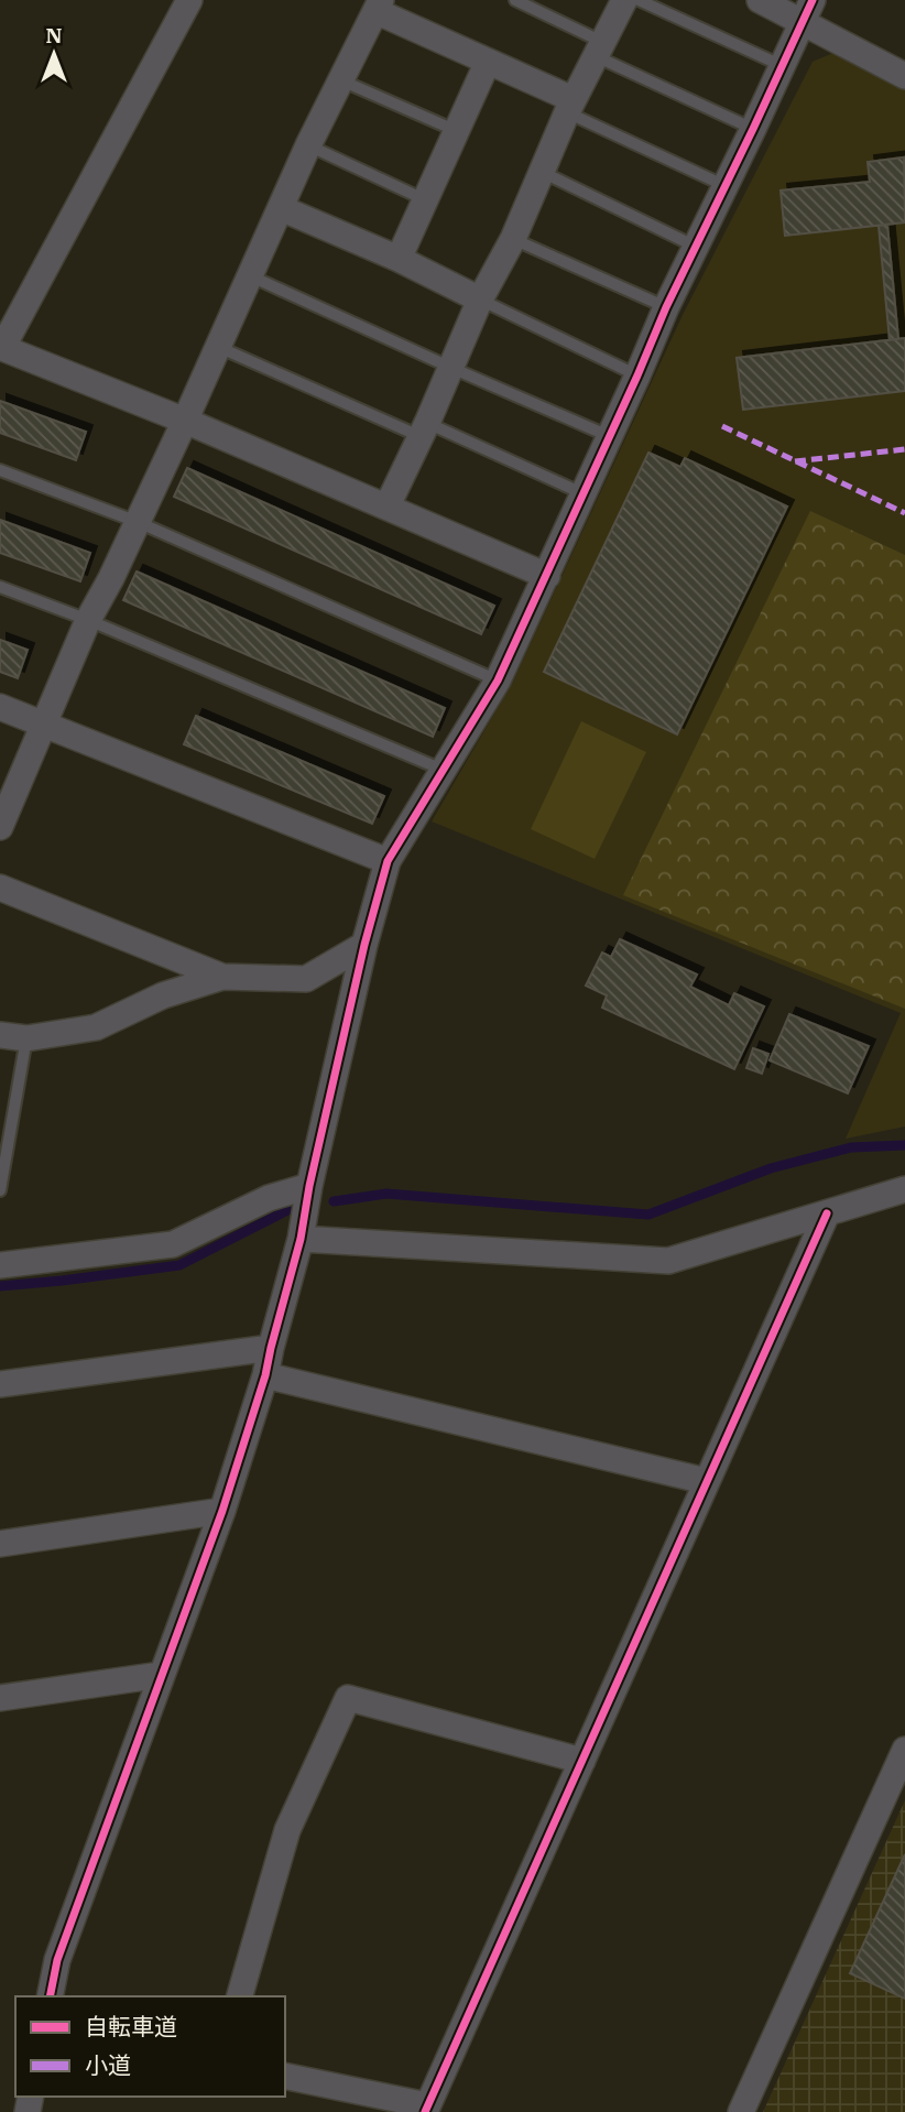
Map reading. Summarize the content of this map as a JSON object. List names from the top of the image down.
{
  "legend": ["自転車道", "小道"],
  "north": "top"
}
